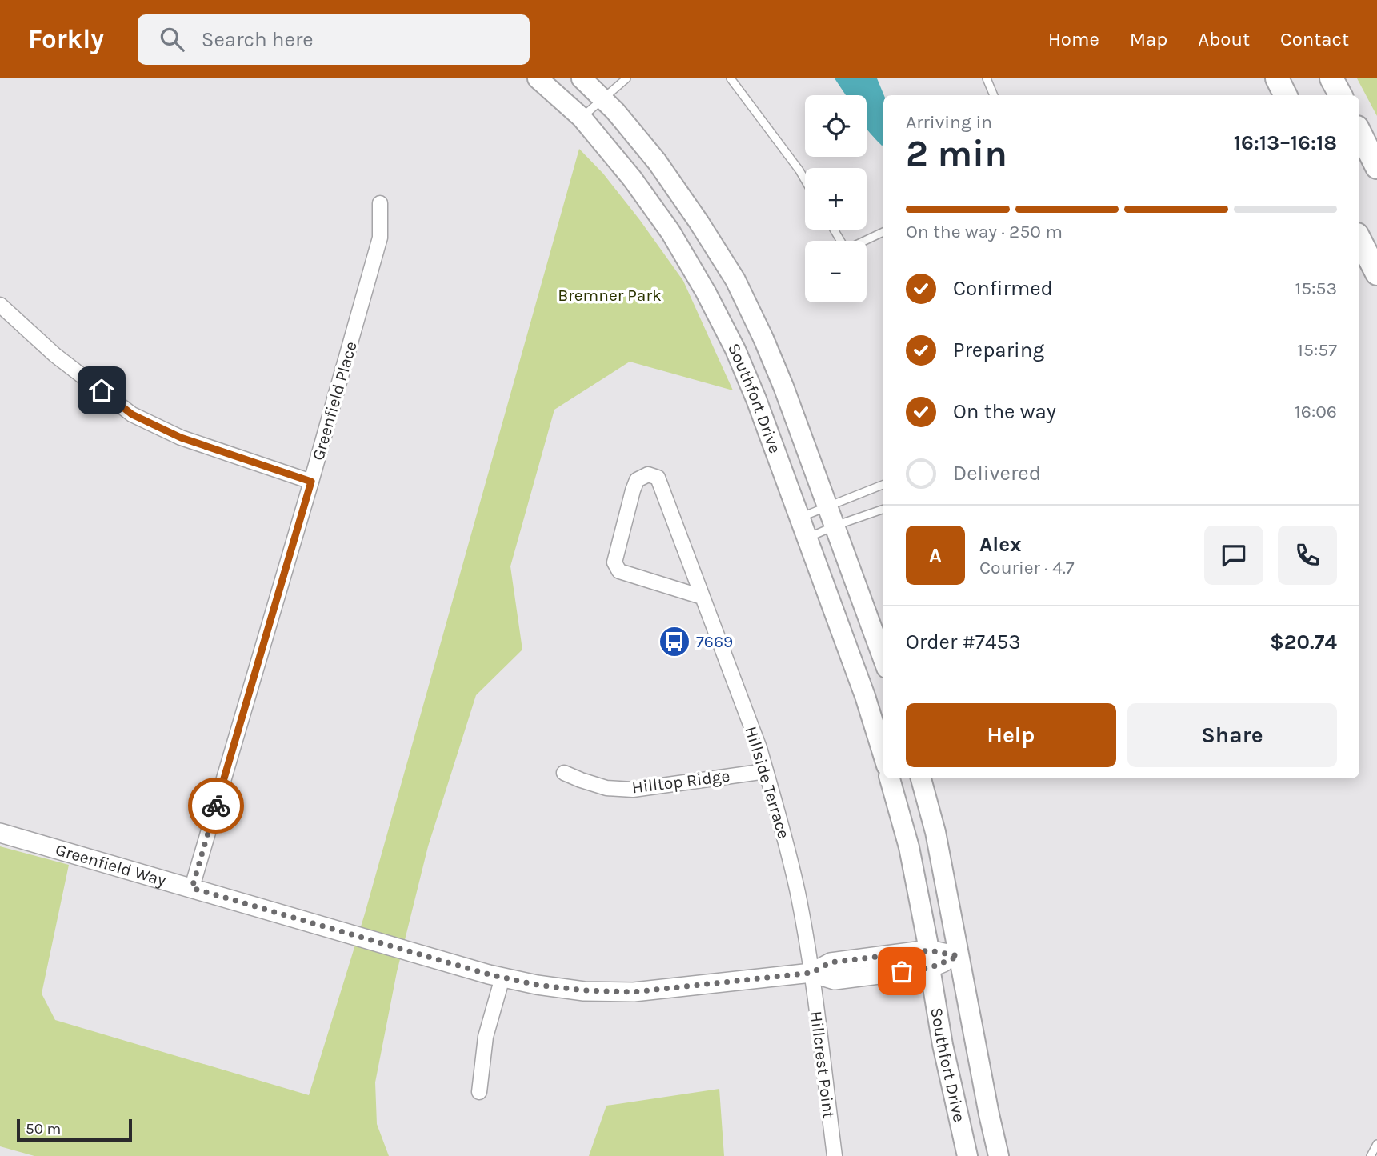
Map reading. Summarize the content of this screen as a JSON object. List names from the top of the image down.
{
  "streets": {
    "main road": ["Southfort Drive"],
    "street": [
      "Greenfield Place",
      "Hilltop Ridge",
      "Hillside Terrace",
      "Greenfield Way",
      "Hillcrest Point"
    ]
  },
  "crossings": [
    ["Southfort Drive", "Greenfield Way"],
    ["Greenfield Place", "Greenfield Way"],
    ["Hilltop Ridge", "Hillside Terrace"],
    ["Hillside Terrace", "Greenfield Way"],
    ["Hillside Terrace", "Hillcrest Point"],
    ["Greenfield Way", "Hillcrest Point"]
  ],
  "parks": ["Bremner Park"],
  "places": {
    "bus stop": ["7669"]
  },
  "scale_bar": "50 m",
  "page": {
    "header": "Forkly",
    "search": "Search here",
    "nav": [
      "Home",
      "Map",
      "About",
      "Contact"
    ],
    "map_buttons": ["+", "−"],
    "heading": ["2 min", "Arriving in", "16:13–16:18"],
    "panel": [
      "Alex",
      "Courier · 4.7",
      "Order #7453",
      "$20.74"
    ],
    "bar": "On the way · 250 m",
    "list": [
      ["Confirmed", "15:53"],
      ["Preparing", "15:57"],
      ["On the way", "16:06"],
      "Delivered"
    ],
    "round": "A",
    "buttons": ["Help", "Share"],
    "scale": "50 m"
  }
}
